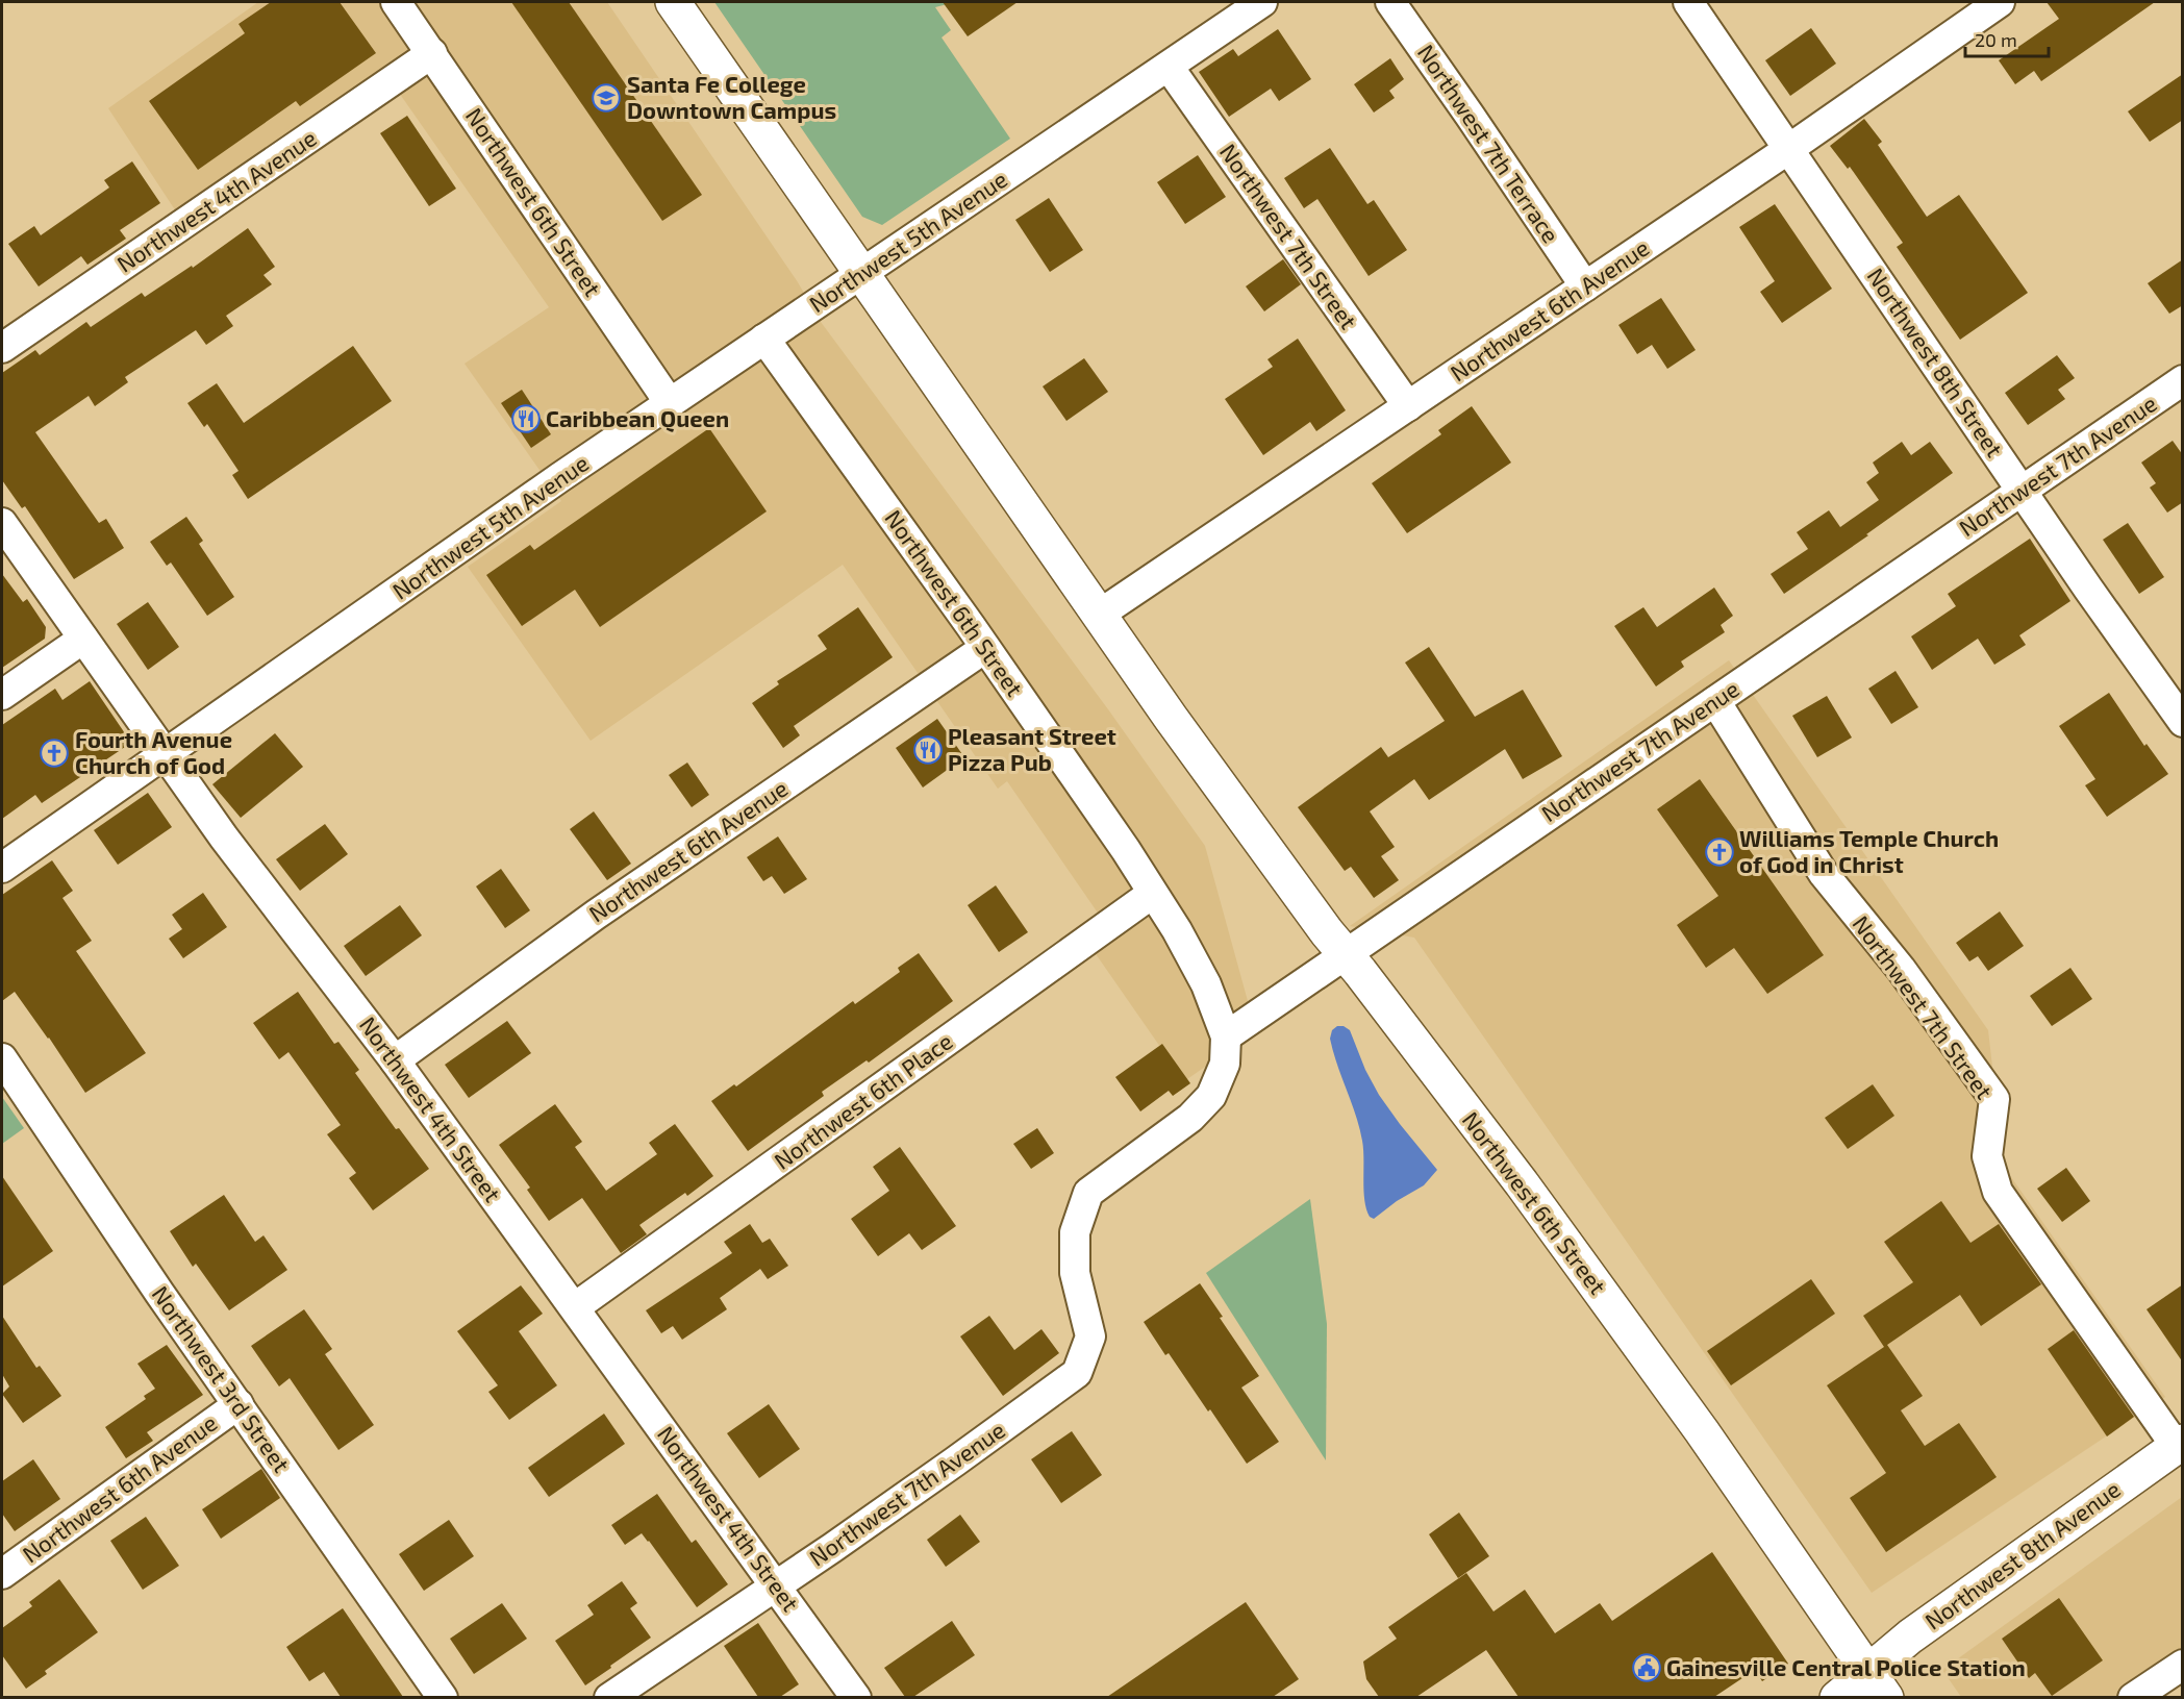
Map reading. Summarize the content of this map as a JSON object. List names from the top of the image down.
{
  "streets": {
    "street": [
      "Northwest 7th Terrace",
      "Northwest 4th Avenue",
      "Northwest 6th Street",
      "Northwest 7th Street",
      "Northwest 5th Avenue",
      "Northwest 6th Avenue",
      "Northwest 8th Street",
      "Northwest 7th Avenue",
      "Northwest 6th Place",
      "Northwest 4th Street",
      "Northwest 3rd Street",
      "Northwest 8th Avenue"
    ]
  },
  "crossings": [
    ["Northwest 7th Terrace", "Northwest 6th Avenue"],
    ["Northwest 4th Avenue", "Northwest 6th Street"],
    ["Northwest 6th Street", "Northwest 5th Avenue"],
    ["Northwest 6th Street", "Northwest 6th Avenue"],
    ["Northwest 6th Street", "Northwest 7th Avenue"],
    ["Northwest 6th Street", "Northwest 6th Place"],
    ["Northwest 6th Street", "Northwest 8th Avenue"],
    ["Northwest 7th Street", "Northwest 5th Avenue"],
    ["Northwest 7th Street", "Northwest 6th Avenue"],
    ["Northwest 7th Street", "Northwest 7th Avenue"],
    ["Northwest 7th Street", "Northwest 8th Avenue"],
    ["Northwest 5th Avenue", "Northwest 4th Street"],
    ["Northwest 6th Avenue", "Northwest 8th Street"],
    ["Northwest 6th Avenue", "Northwest 4th Street"],
    ["Northwest 6th Avenue", "Northwest 3rd Street"],
    ["Northwest 8th Street", "Northwest 7th Avenue"],
    ["Northwest 7th Avenue", "Northwest 4th Street"],
    ["Northwest 6th Place", "Northwest 4th Street"]
  ],
  "places": {
    "school or university": ["Santa Fe College Downtown Campus"],
    "restaurant": ["Caribbean Queen", "Pleasant Street Pizza Pub"],
    "church": ["Fourth Avenue Church of God", "Williams Temple Church of God in Christ"],
    "public building": ["Gainesville Central Police Station"]
  },
  "scale_bar": "20 m"
}
